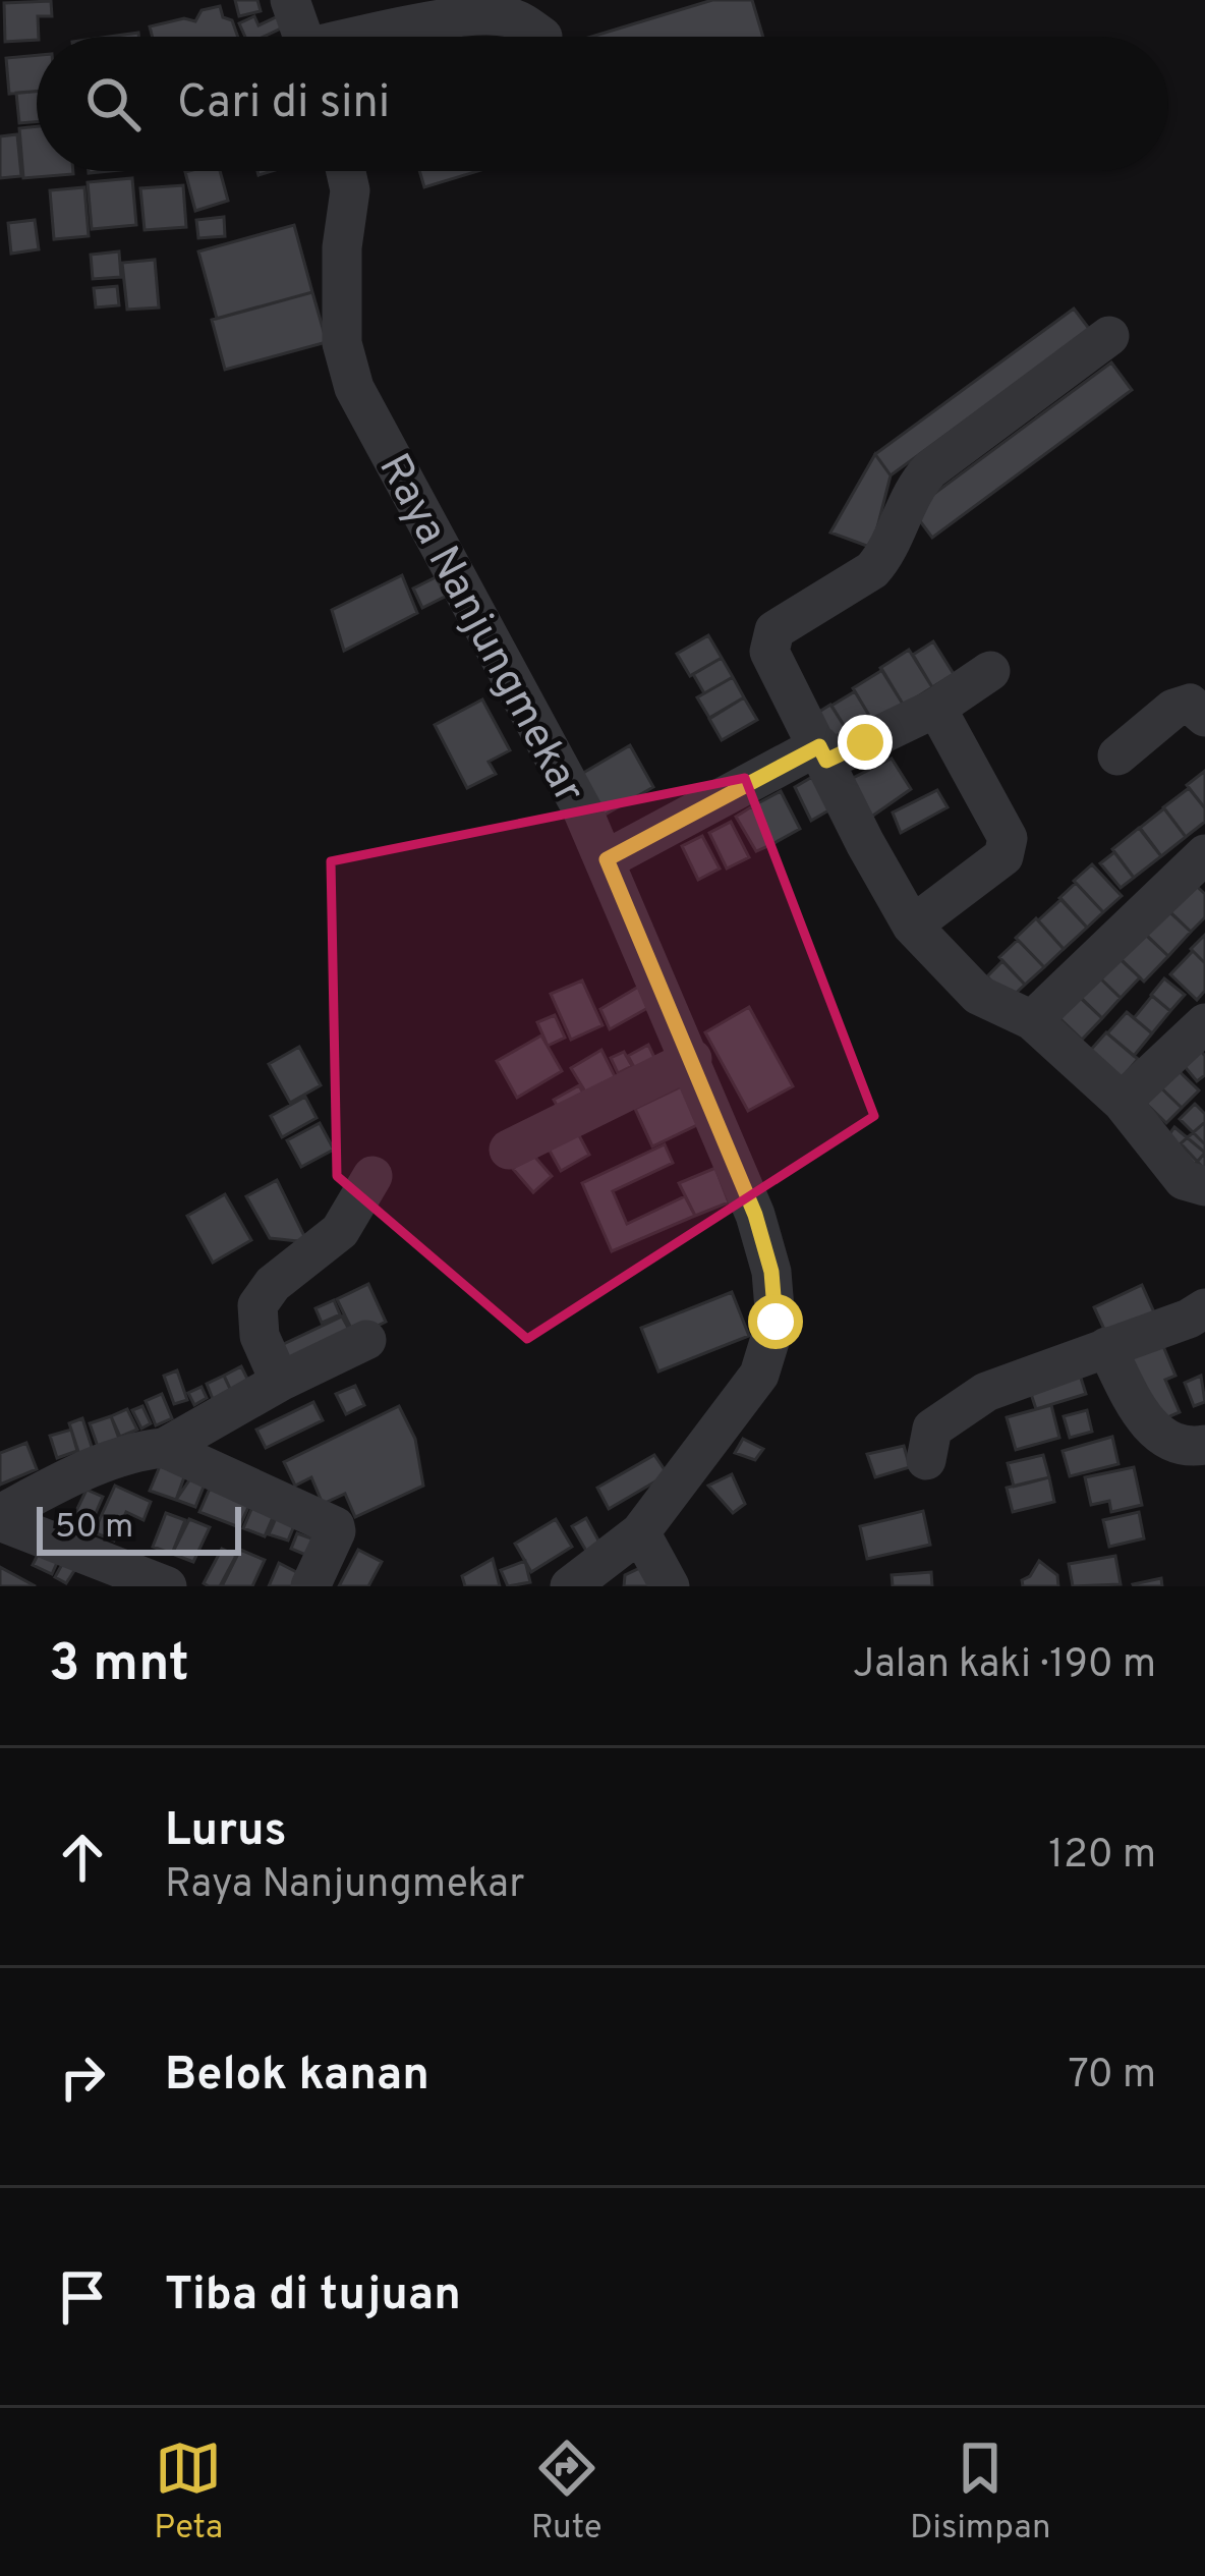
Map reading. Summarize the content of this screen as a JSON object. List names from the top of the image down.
{
  "streets": {
    "street": ["Raya Nanjungmekar"]
  },
  "scale_bar": "50 m",
  "page": {
    "search": "Cari di sini",
    "scale": "50 m",
    "heading": ["3 mnt", "Jalan kaki · 190 m"],
    "list": [
      ["Lurus", "Raya Nanjungmekar", "120 m"],
      ["Belok kanan", "70 m"],
      "Tiba di tujuan"
    ],
    "nav": ["Peta", "Rute", "Disimpan"]
  }
}
